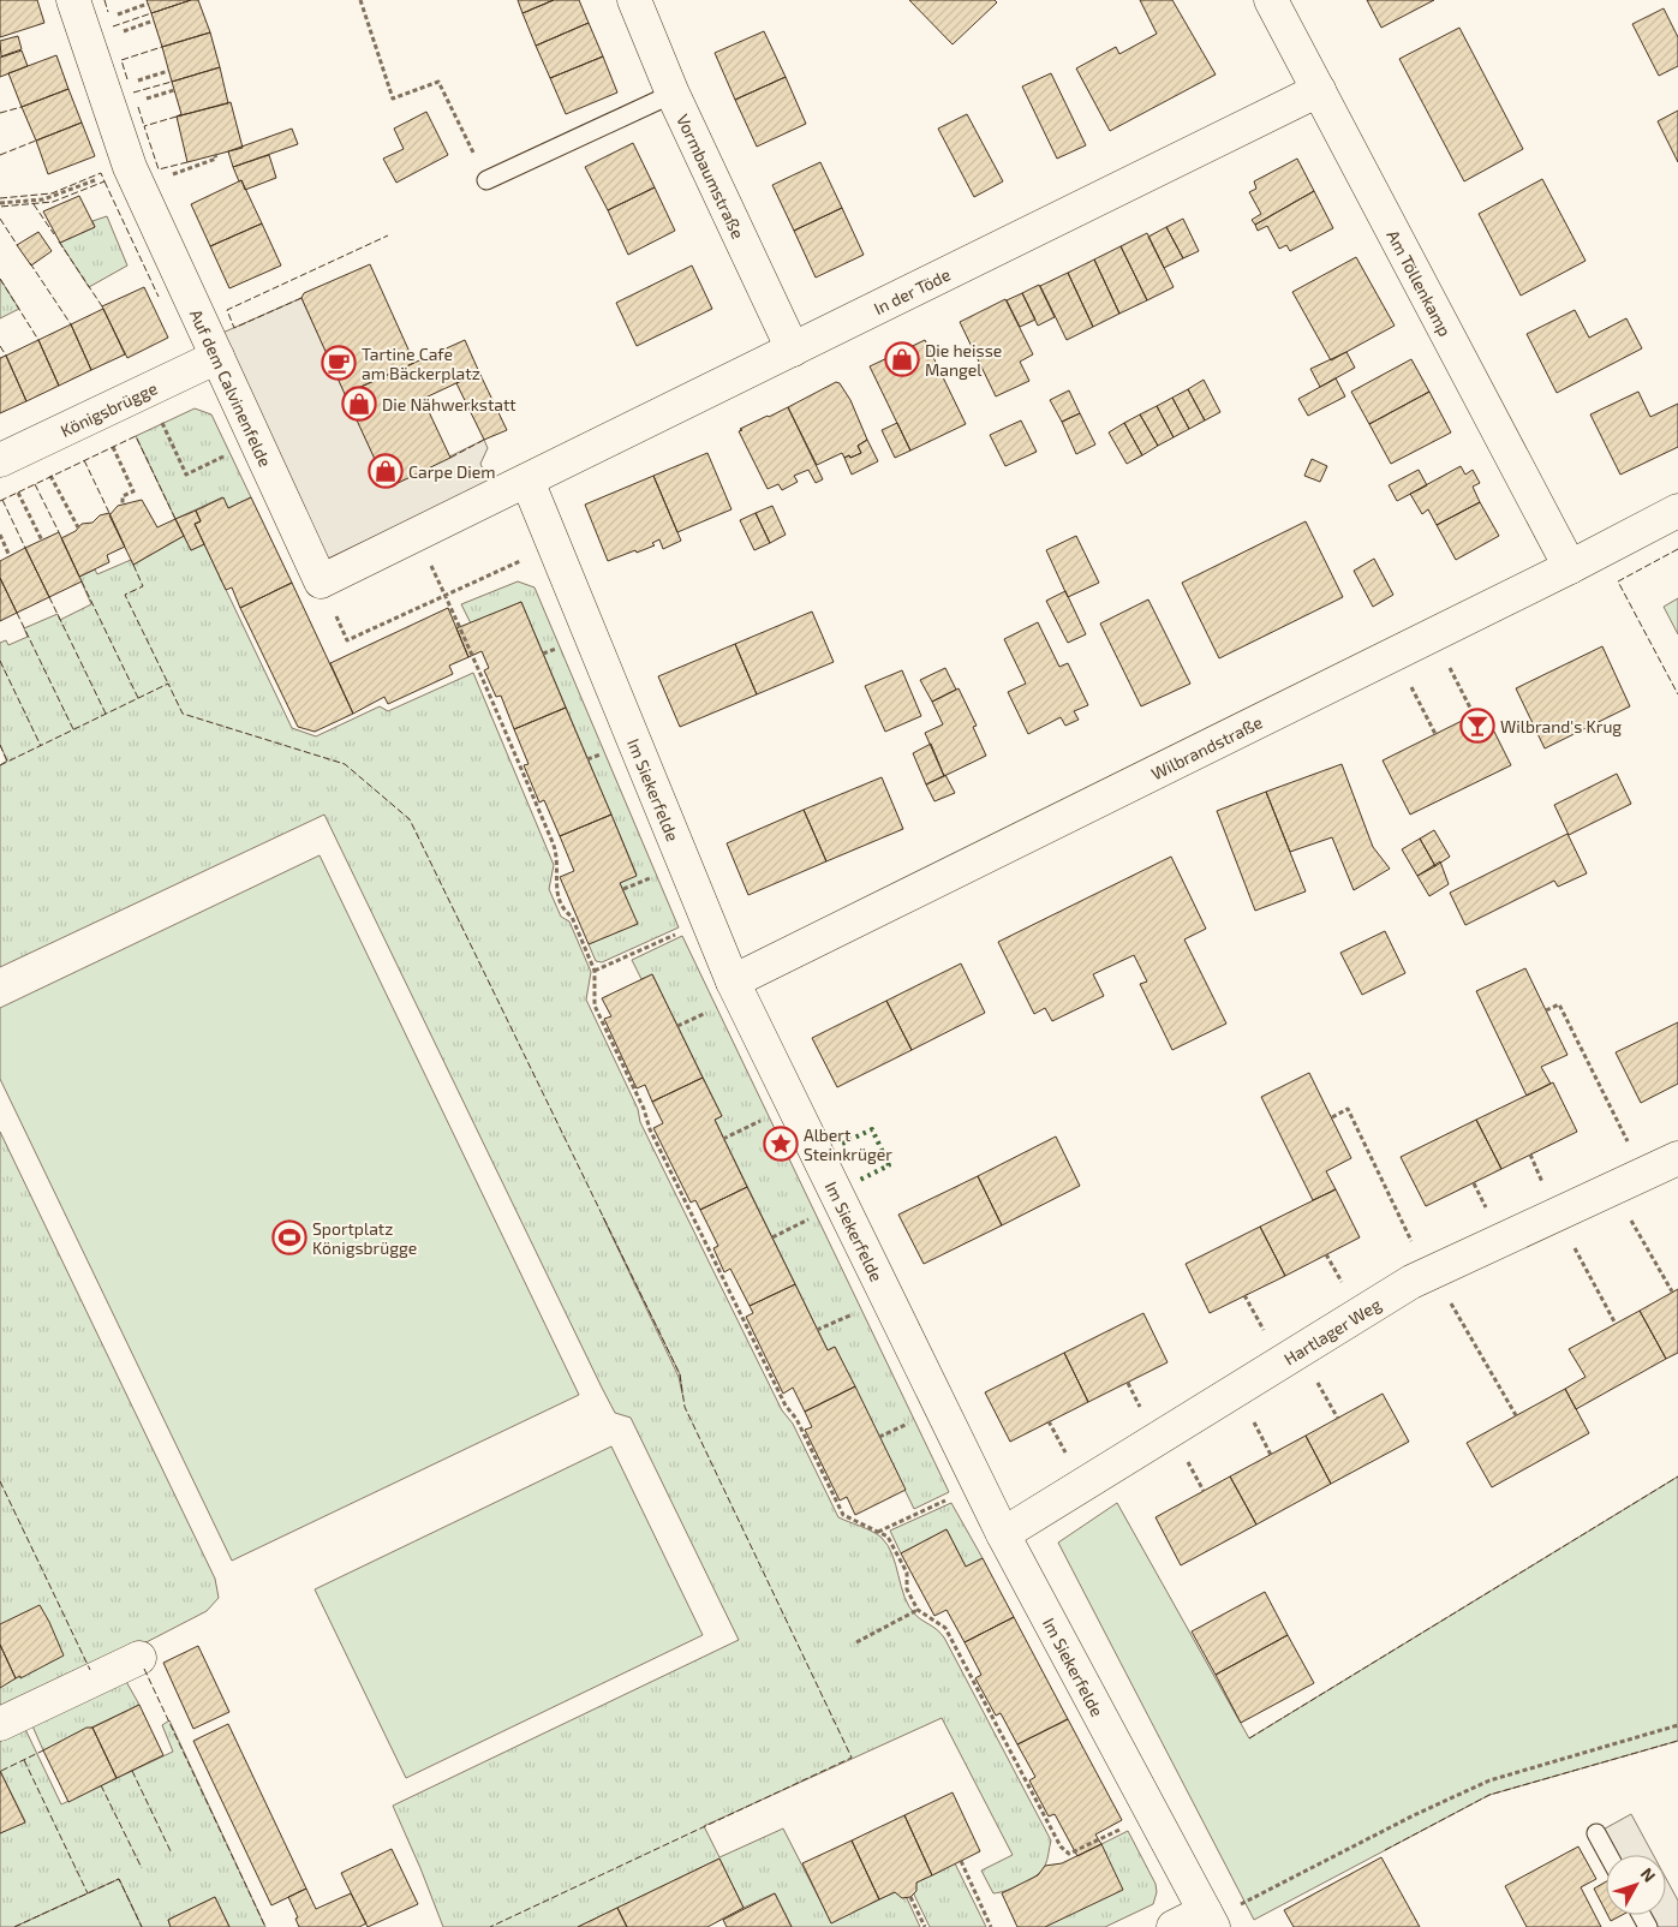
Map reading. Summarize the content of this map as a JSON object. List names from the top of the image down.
{
  "streets": {
    "street": [
      "Vormbaumstraße",
      "Am Töllenkamp",
      "In der Töde",
      "Auf dem Calvinenfelde",
      "Königsbrügge",
      "Wilbrandstraße",
      "Im Siekerfelde",
      "Hartlager Weg"
    ]
  },
  "crossings": [
    ["Vormbaumstraße", "In der Töde"],
    ["Am Töllenkamp", "In der Töde"],
    ["Am Töllenkamp", "Wilbrandstraße"],
    ["In der Töde", "Im Siekerfelde"],
    ["Auf dem Calvinenfelde", "Königsbrügge"],
    ["Wilbrandstraße", "Im Siekerfelde"],
    ["Im Siekerfelde", "Hartlager Weg"]
  ],
  "places": {
    "shop": ["Die heisse Mangel", "Die Nähwerkstatt", "Carpe Diem"],
    "cafe": ["Tartine Cafe am Bäckerplatz"],
    "bar": ["Wilbrand's Krug"],
    "place": ["Albert Steinkrüger"],
    "sports": ["Sportplatz Königsbrügge"]
  },
  "north": "top right"
}
